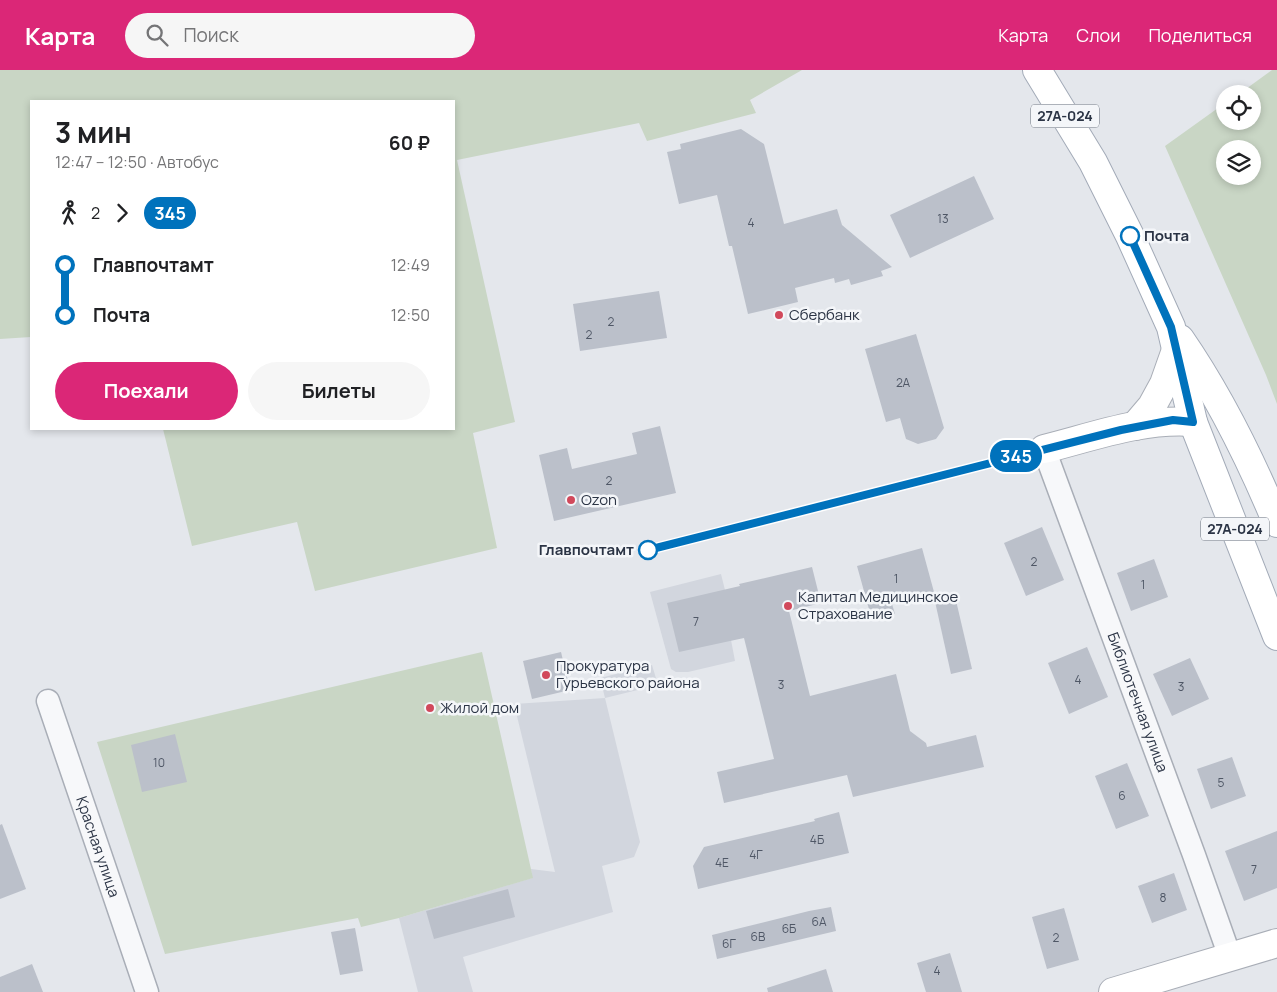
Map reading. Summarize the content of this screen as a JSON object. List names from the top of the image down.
{
  "streets": {
    "main road": ["27А-024"],
    "street": ["Библиотечная улица", "Красная улица"]
  },
  "places": [
    "Почта",
    "Сбербанк",
    "Ozon",
    "Главпочтамт",
    "Капитал Медицинское Страхование",
    "Прокуратура Гурьевского района",
    "Жилой дом"
  ],
  "lines": ["bus line 345"],
  "house_numbers": [
    "13",
    "4",
    "2",
    "2",
    "2А",
    "2",
    "2",
    "1",
    "1",
    "7",
    "4",
    "3",
    "3",
    "10",
    "5",
    "6",
    "4Б",
    "4Г",
    "4Е",
    "7",
    "8",
    "6А",
    "6Б",
    "6В",
    "2",
    "6Г",
    "4"
  ],
  "page": {
    "header": "Карта",
    "search": "Поиск",
    "nav": ["Карта", "Слои", "Поделиться"],
    "on_map": "345",
    "heading": ["3 мин", "12:47 – 12:50 · Автобус", "60 ₽"],
    "legs": ["2", "345"],
    "list": [
      {
        "name": "Главпочтамт",
        "value": "12:49"
      },
      {
        "name": "Почта",
        "value": "12:50"
      }
    ],
    "buttons": ["Поехали", "Билеты"]
  }
}
